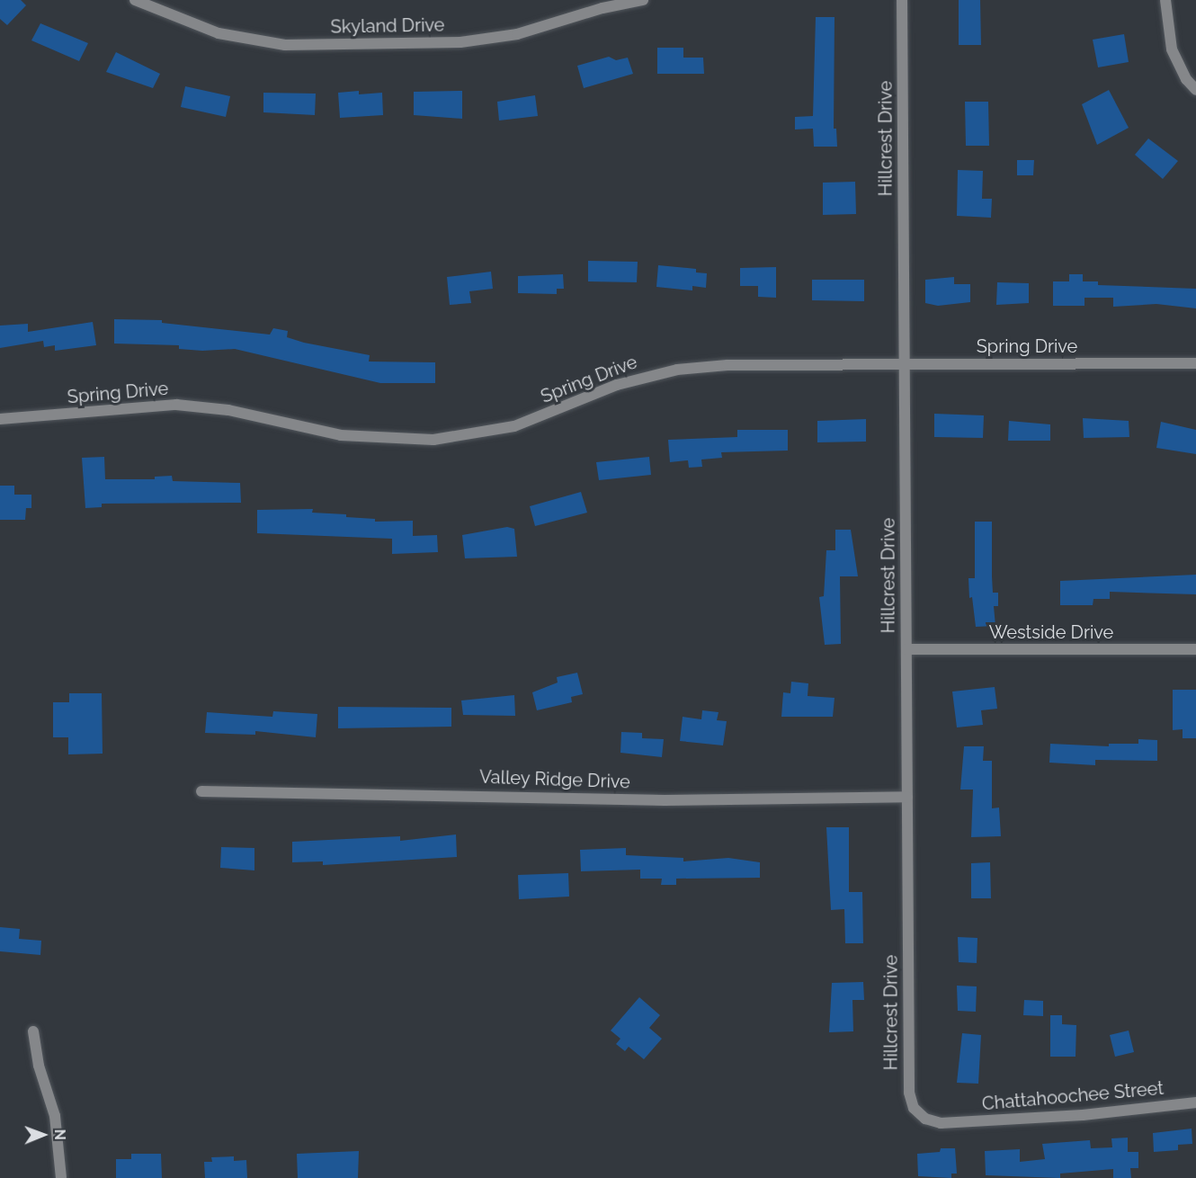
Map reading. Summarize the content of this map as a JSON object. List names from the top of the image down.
{
  "streets": {
    "street": [
      "Skyland Drive",
      "Hillcrest Drive",
      "Spring Drive",
      "Westside Drive",
      "Valley Ridge Drive",
      "Chattahoochee Street"
    ]
  },
  "crossings": [
    ["Hillcrest Drive", "Spring Drive"],
    ["Hillcrest Drive", "Westside Drive"],
    ["Hillcrest Drive", "Valley Ridge Drive"],
    ["Hillcrest Drive", "Chattahoochee Street"]
  ],
  "north": "right"
}
